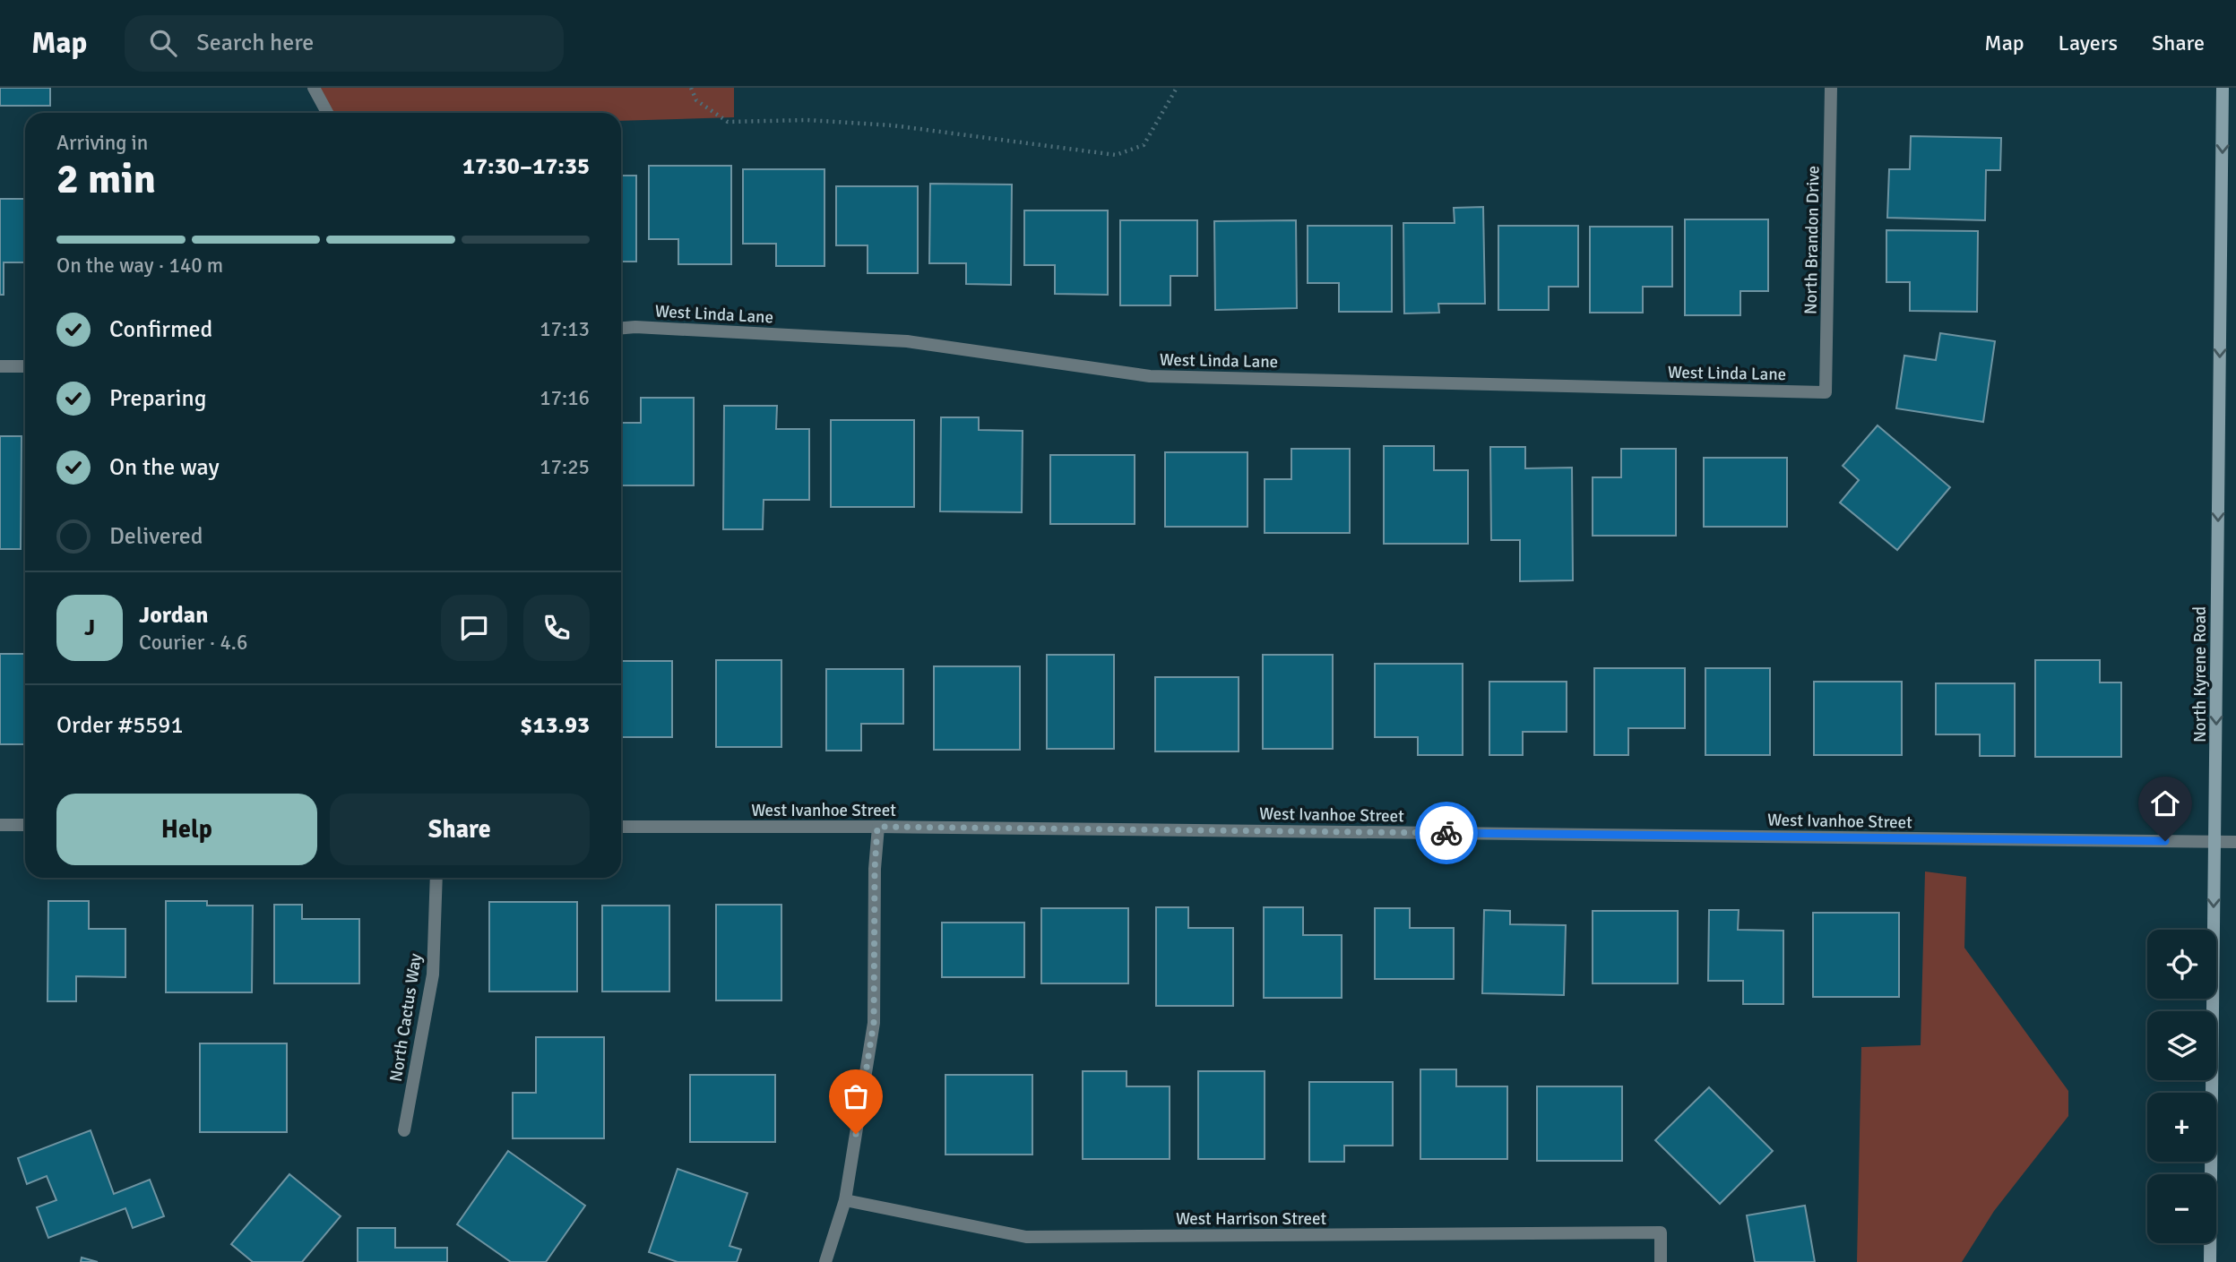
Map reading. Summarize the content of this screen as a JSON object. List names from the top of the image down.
{
  "streets": {
    "main road": ["North Kyrene Road"],
    "street": [
      "North Brandon Drive",
      "West Linda Lane",
      "West Ivanhoe Street",
      "North Cactus Way",
      "West Harrison Street"
    ]
  },
  "crossings": [
    ["North Brandon Drive", "West Linda Lane"],
    ["North Kyrene Road", "West Ivanhoe Street"]
  ],
  "one_way": ["North Kyrene Road"],
  "page": {
    "header": "Map",
    "search": "Search here",
    "nav": ["Map", "Layers", "Share"],
    "heading": ["2 min", "Arriving in", "17:30–17:35"],
    "panel": [
      "Jordan",
      "Courier · 4.6",
      "Order #5591",
      "$13.93"
    ],
    "bar": "On the way · 140 m",
    "list": [
      ["Confirmed", "17:13"],
      ["Preparing", "17:16"],
      ["On the way", "17:25"],
      "Delivered"
    ],
    "round": "J",
    "buttons": ["Help", "Share"],
    "map_buttons": ["+", "−"]
  }
}
